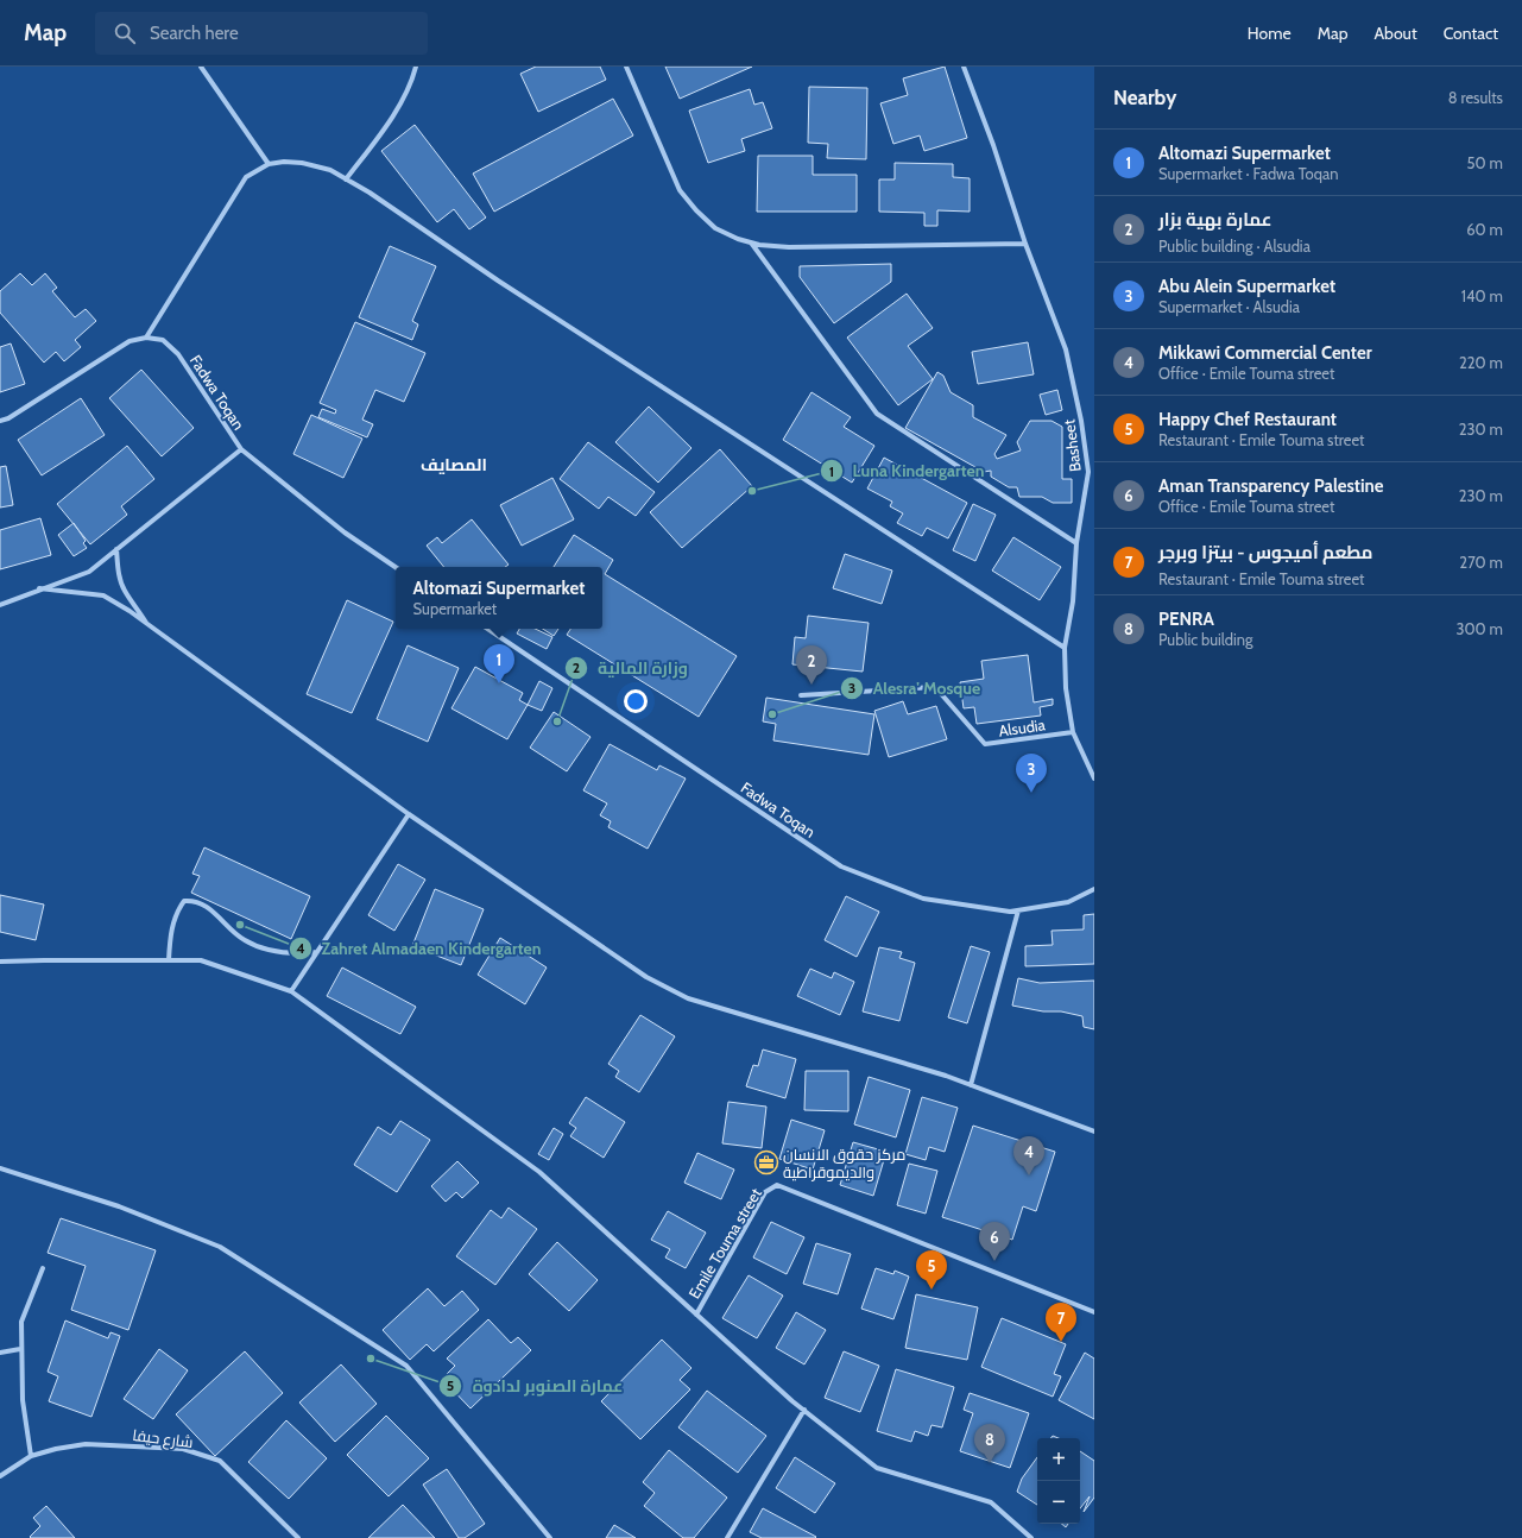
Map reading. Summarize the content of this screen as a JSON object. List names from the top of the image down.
{
  "streets": {
    "street": [
      "Fadwa Toqan",
      "Basheet",
      "Alsudia",
      "Emile Touma street",
      "شارع حيفا"
    ]
  },
  "crossings": [
    ["Basheet", "Alsudia"]
  ],
  "districts": ["المصايف"],
  "places": {
    "other": [
      "Luna Kindergarten",
      "Alesra' Mosque",
      "وزارة المالية",
      "Zahret Almadaen Kindergarten",
      "عمارة الصنوبر لدادوة"
    ],
    "office": ["مركز حقوق الانسان والديموقراطية"]
  },
  "page": {
    "header": "Map",
    "search": "Search here",
    "nav": [
      "Home",
      "Map",
      "About",
      "Contact"
    ],
    "heading": ["Nearby", "8 results"],
    "list": [
      {
        "mark": "1",
        "name": "Altomazi Supermarket",
        "note": "Supermarket · Fadwa Toqan",
        "value": "50 m"
      },
      {
        "mark": "2",
        "name": "عمارة بهية بزار",
        "note": "Public building · Alsudia",
        "value": "60 m"
      },
      {
        "mark": "3",
        "name": "Abu Alein Supermarket",
        "note": "Supermarket · Alsudia",
        "value": "140 m"
      },
      {
        "mark": "4",
        "name": "Mikkawi Commercial Center",
        "note": "Office · Emile Touma street",
        "value": "220 m"
      },
      {
        "mark": "5",
        "name": "Happy Chef Restaurant",
        "note": "Restaurant · Emile Touma street",
        "value": "230 m"
      },
      {
        "mark": "6",
        "name": "Aman Transparency Palestine",
        "note": "Office · Emile Touma street",
        "value": "230 m"
      },
      {
        "mark": "7",
        "name": "مطعم أميجوس - بيتزا وبرجر",
        "note": "Restaurant · Emile Touma street",
        "value": "270 m"
      },
      {
        "mark": "8",
        "name": "PENRA",
        "note": "Public building",
        "value": "300 m"
      }
    ],
    "popup": ["Altomazi Supermarket", "Supermarket"],
    "pins": [
      "1",
      "2",
      "3",
      "4",
      "6",
      "5",
      "7",
      "8"
    ],
    "map_buttons": ["+", "−"]
  }
}
